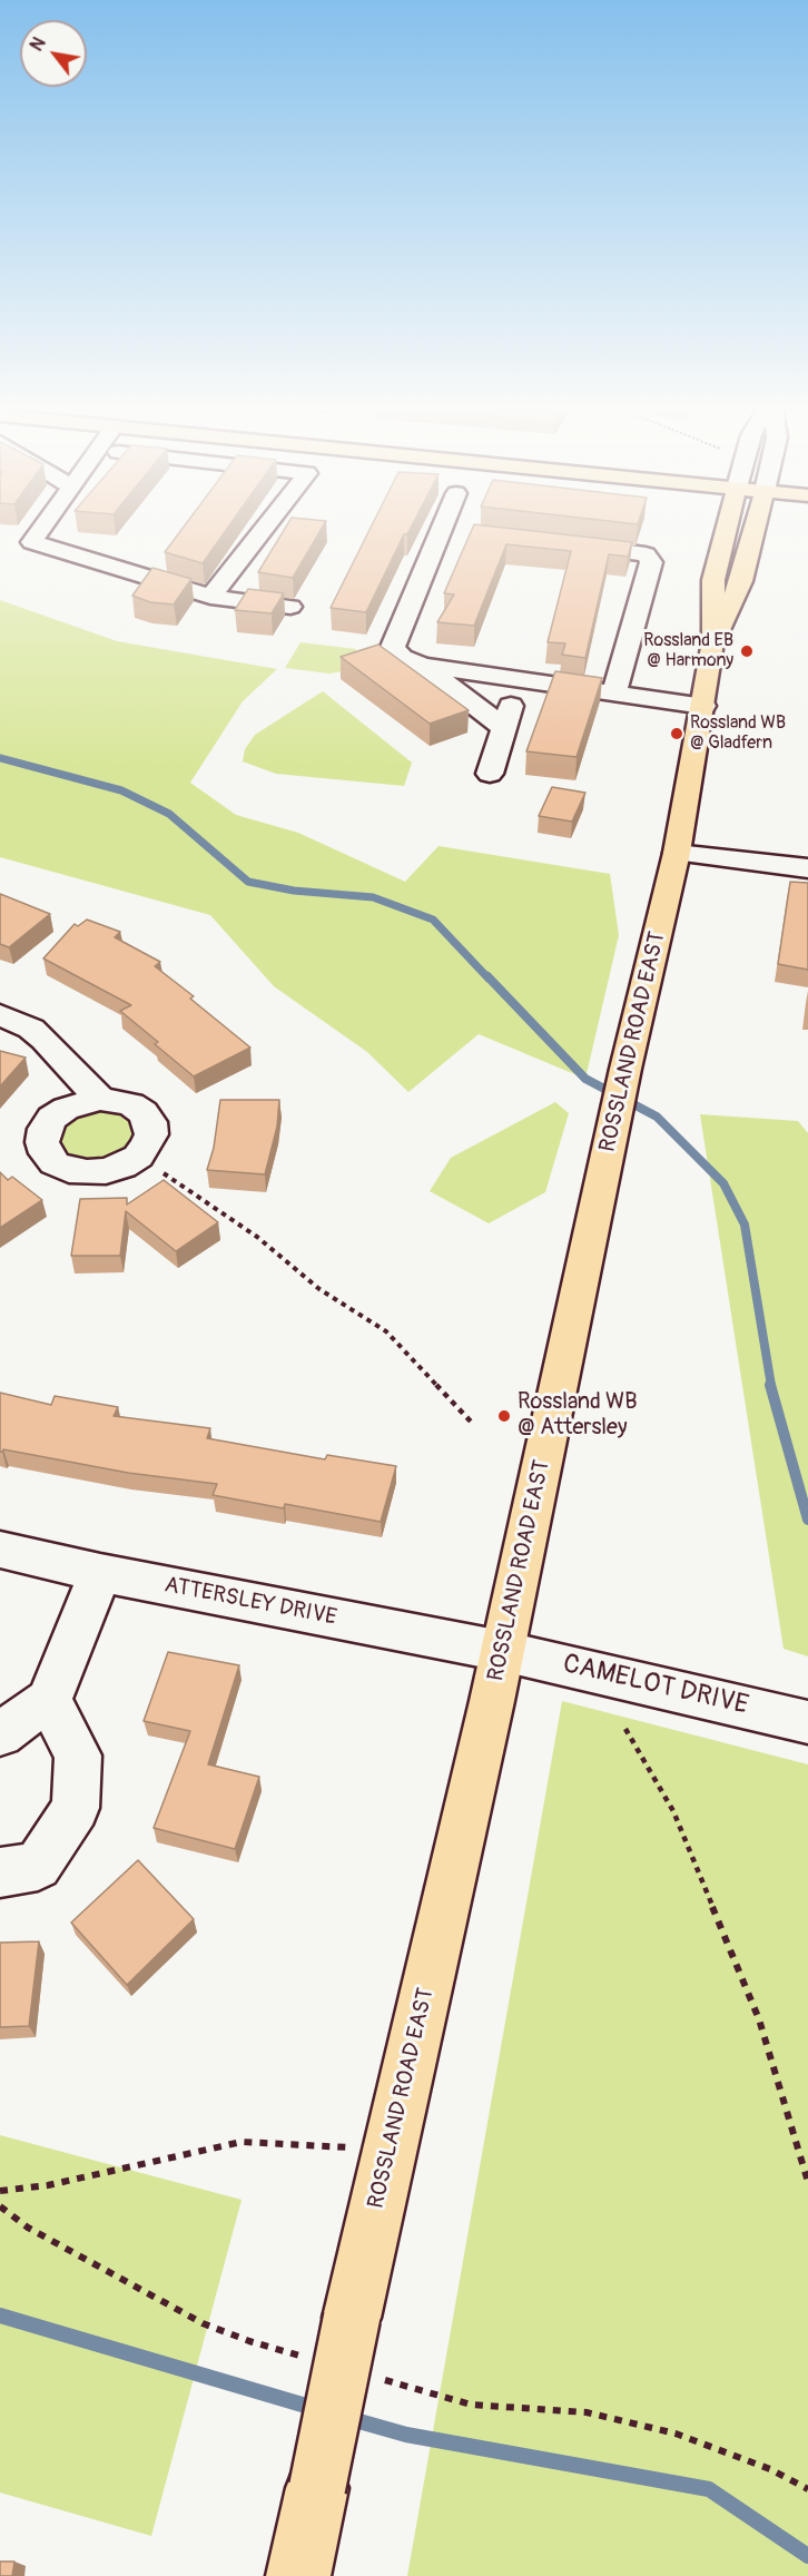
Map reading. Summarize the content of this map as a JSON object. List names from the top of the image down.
{
  "streets": {
    "main road": ["ROSSLAND ROAD EAST"],
    "street": ["ATTERSLEY DRIVE", "CAMELOT DRIVE"]
  },
  "crossings": [
    ["ROSSLAND ROAD EAST", "ATTERSLEY DRIVE"],
    ["ROSSLAND ROAD EAST", "CAMELOT DRIVE"],
    ["ATTERSLEY DRIVE", "CAMELOT DRIVE"]
  ],
  "places": ["Rossland EB @ Harmony", "Rossland WB @ Gladfern", "Rossland WB @ Attersley"],
  "north": "top left"
}
